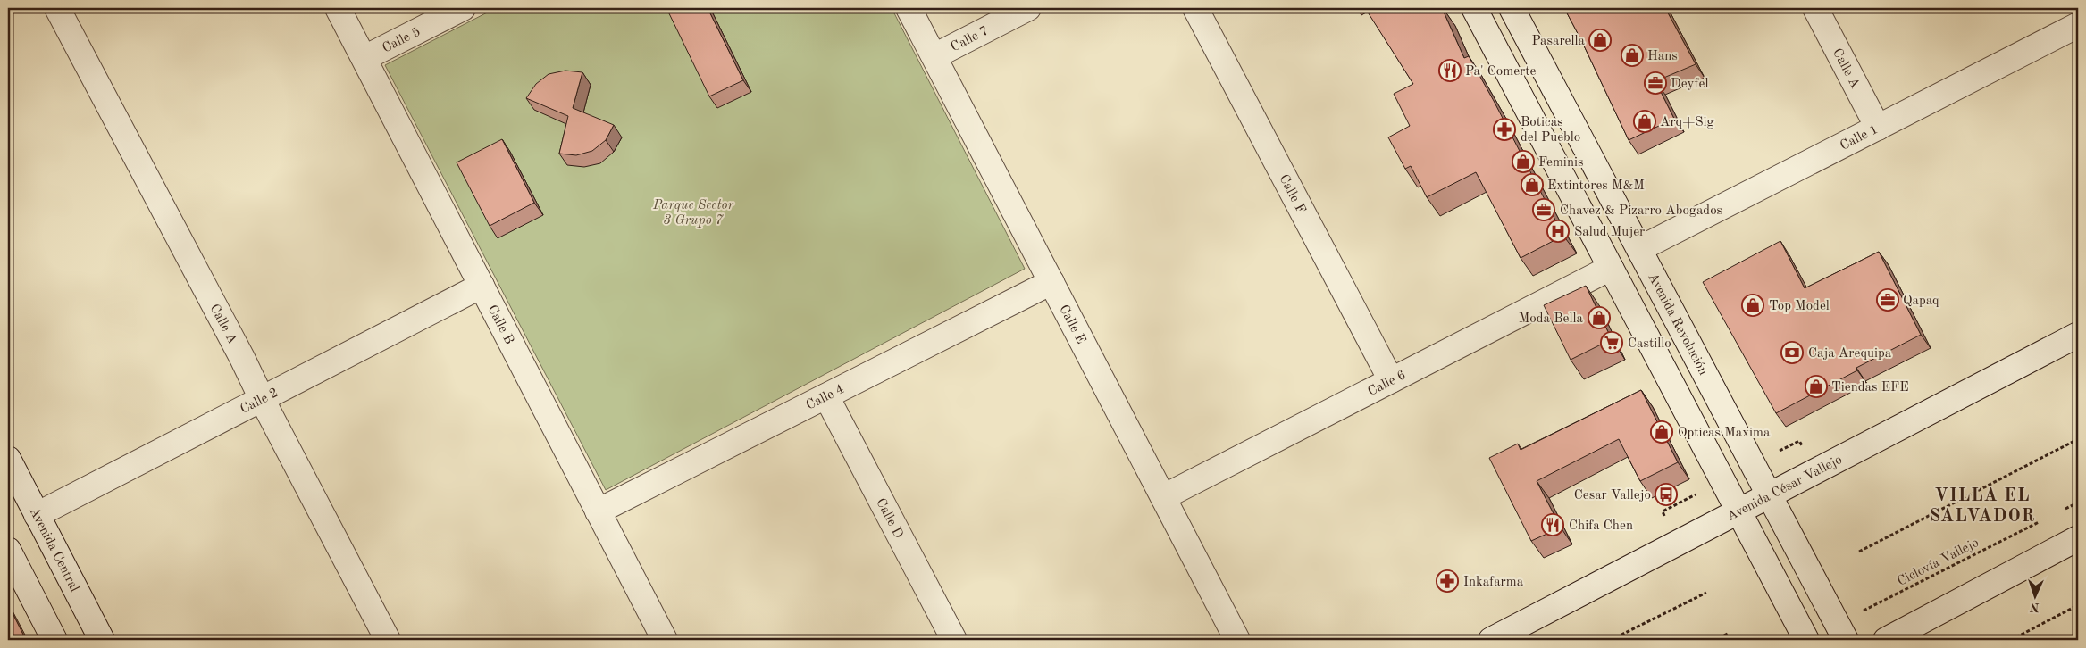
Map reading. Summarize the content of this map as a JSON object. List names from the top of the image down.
{
  "streets": {
    "street": [
      "Calle 7",
      "Calle 5",
      "Calle A",
      "Calle 1",
      "Calle F",
      "Calle B",
      "Calle E",
      "Avenida Revolución",
      "Calle 6",
      "Calle 4",
      "Calle 2",
      "Avenida César Vallejo",
      "Calle D",
      "Avenida Central"
    ],
    "path": ["Ciclovía Vallejo"]
  },
  "crossings": [
    ["Calle 7", "Calle E"],
    ["Calle 5", "Calle B"],
    ["Calle A", "Calle 1"],
    ["Calle A", "Calle 2"],
    ["Calle 1", "Avenida Revolución"],
    ["Calle F", "Calle 6"],
    ["Calle B", "Calle 4"],
    ["Calle B", "Calle 2"],
    ["Calle E", "Calle 6"],
    ["Calle E", "Calle 4"],
    ["Avenida Revolución", "Avenida César Vallejo"],
    ["Avenida Revolución", "Ciclovía Vallejo"],
    ["Calle 4", "Calle D"],
    ["Calle 2", "Avenida Central"]
  ],
  "districts": ["VILLA EL SALVADOR"],
  "parks": ["Parque Sector 3 Grupo 7"],
  "places": {
    "shop": [
      "Pasarella",
      "Hans",
      "Arq+Sig",
      "Feminis",
      "Extintores M&M",
      "Top Model",
      "Moda Bella",
      "Tiendas EFE",
      "Opticas Maxima"
    ],
    "restaurant": ["Pa' Comerte", "Chifa Chen"],
    "office": ["Deyfel", "Chavez & Pizarro Abogados", "Qapaq"],
    "pharmacy": ["Boticas del Pueblo", "Inkafarma"],
    "hospital": ["Salud Mujer"],
    "supermarket": ["Castillo"],
    "bank": ["Caja Arequipa"],
    "bus stop": ["Cesar Vallejo"]
  },
  "north": "bottom"
}
